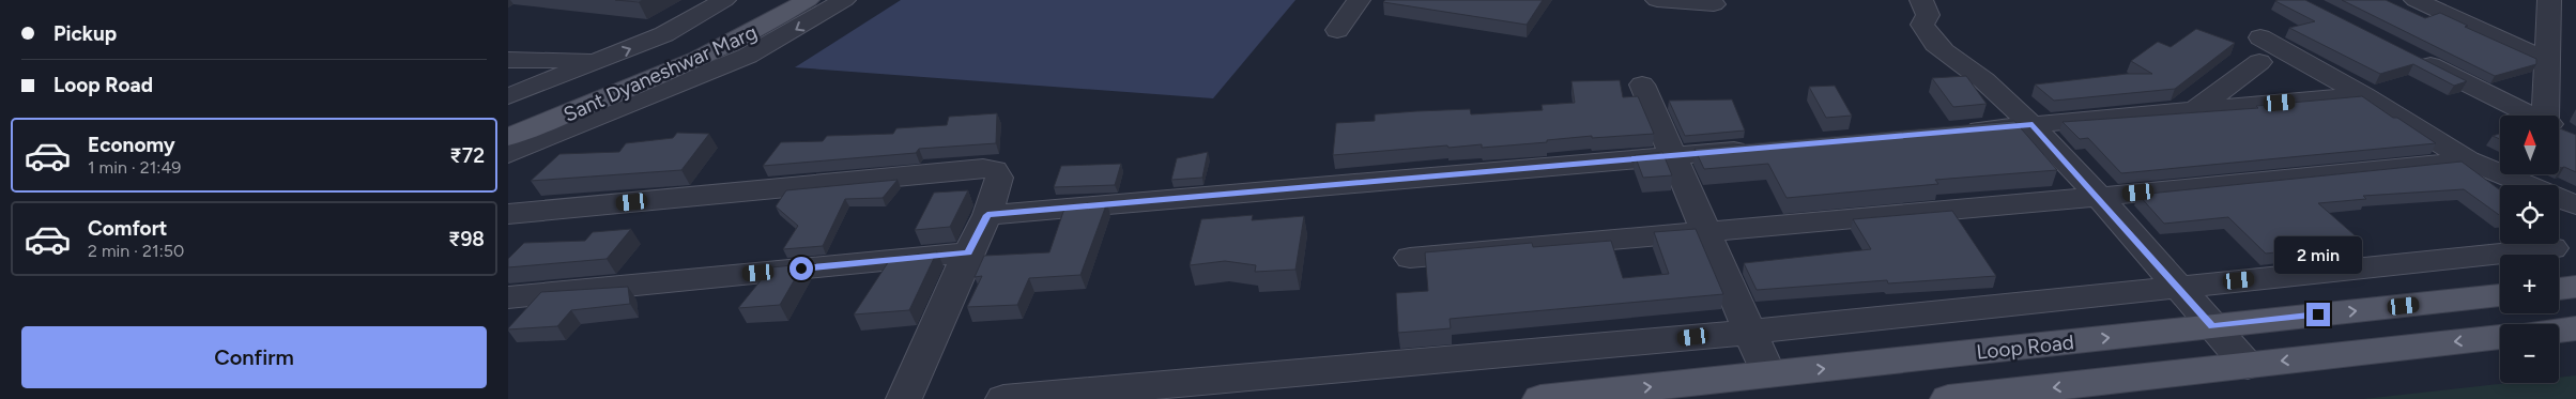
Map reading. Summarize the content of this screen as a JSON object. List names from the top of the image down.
{
  "streets": {
    "main road": ["Sant Dyaneshwar Marg", "Loop Road"]
  },
  "north": "top",
  "page": {
    "banner": ["Pickup", "Loop Road"],
    "map_buttons": ["+", "−"],
    "list": [
      {
        "name": "Economy",
        "note": "1 min · 21:49",
        "value": "₹72"
      },
      {
        "name": "Comfort",
        "note": "2 min · 21:50",
        "value": "₹98"
      }
    ],
    "bubble": "2 min",
    "buttons": "Confirm"
  }
}
